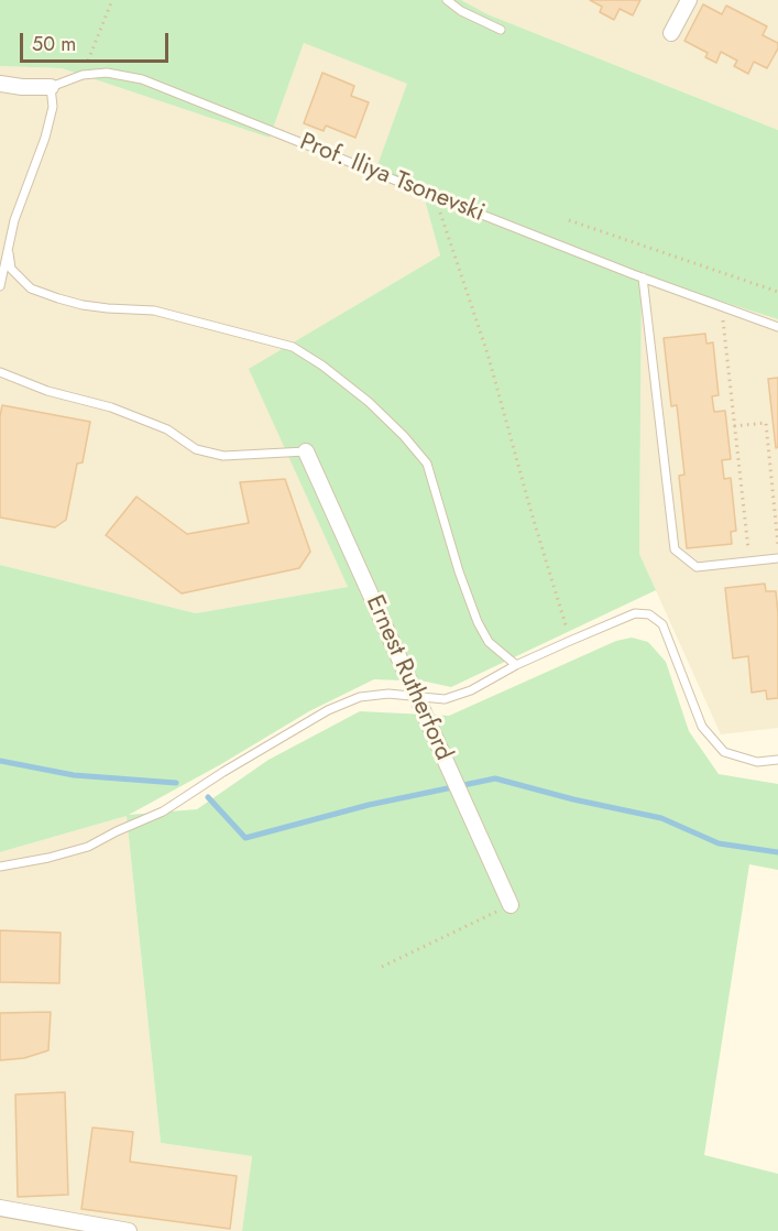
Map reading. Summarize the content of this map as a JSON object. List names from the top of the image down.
{
  "streets": {
    "street": ["Prof. Iliya Tsonevski", "Ernest Rutherford"]
  },
  "scale_bar": "50 m"
}
